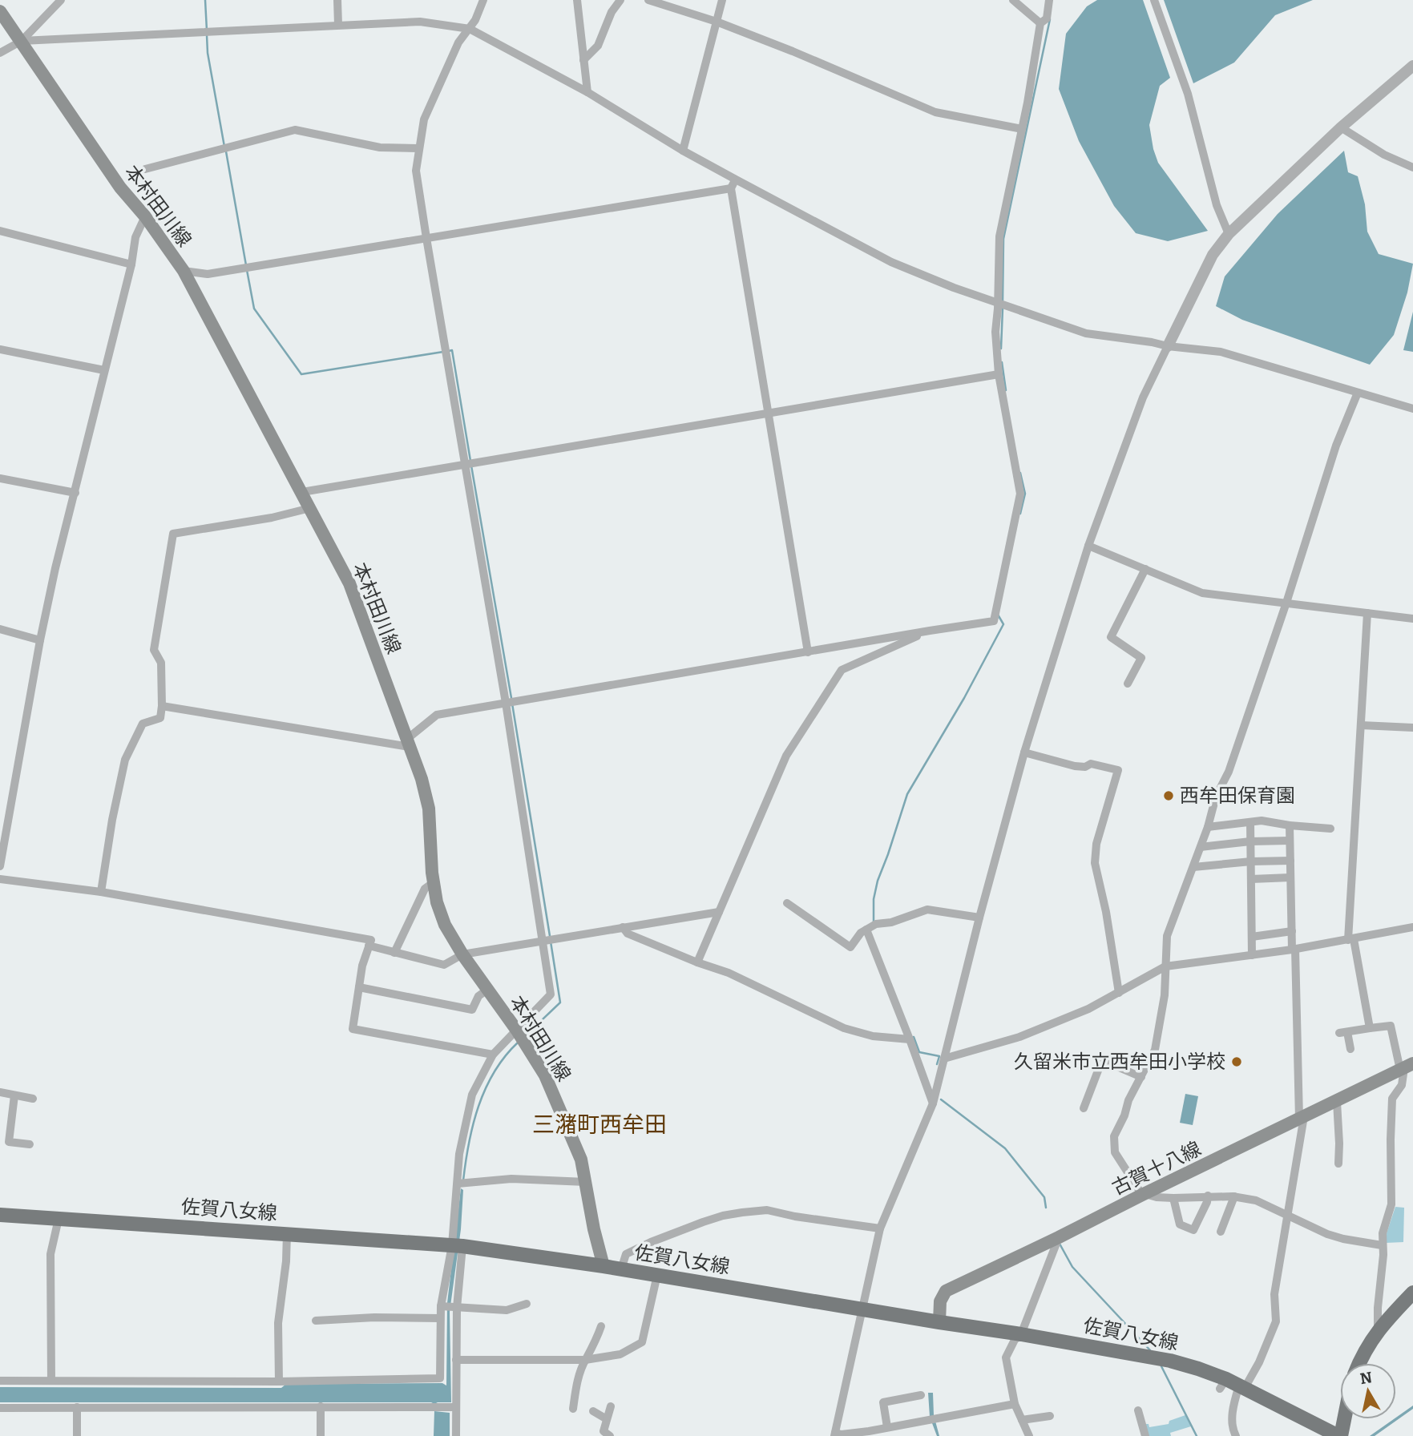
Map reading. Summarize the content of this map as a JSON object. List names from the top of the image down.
{
  "streets": {
    "main road": ["本村田川線", "古賀十八線", "佐賀八女線"]
  },
  "crossings": [
    ["本村田川線", "佐賀八女線"],
    ["古賀十八線", "佐賀八女線"]
  ],
  "districts": ["三潴町西牟田"],
  "places": ["西牟田保育園", "久留米市立西牟田小学校"],
  "north": "top"
}
